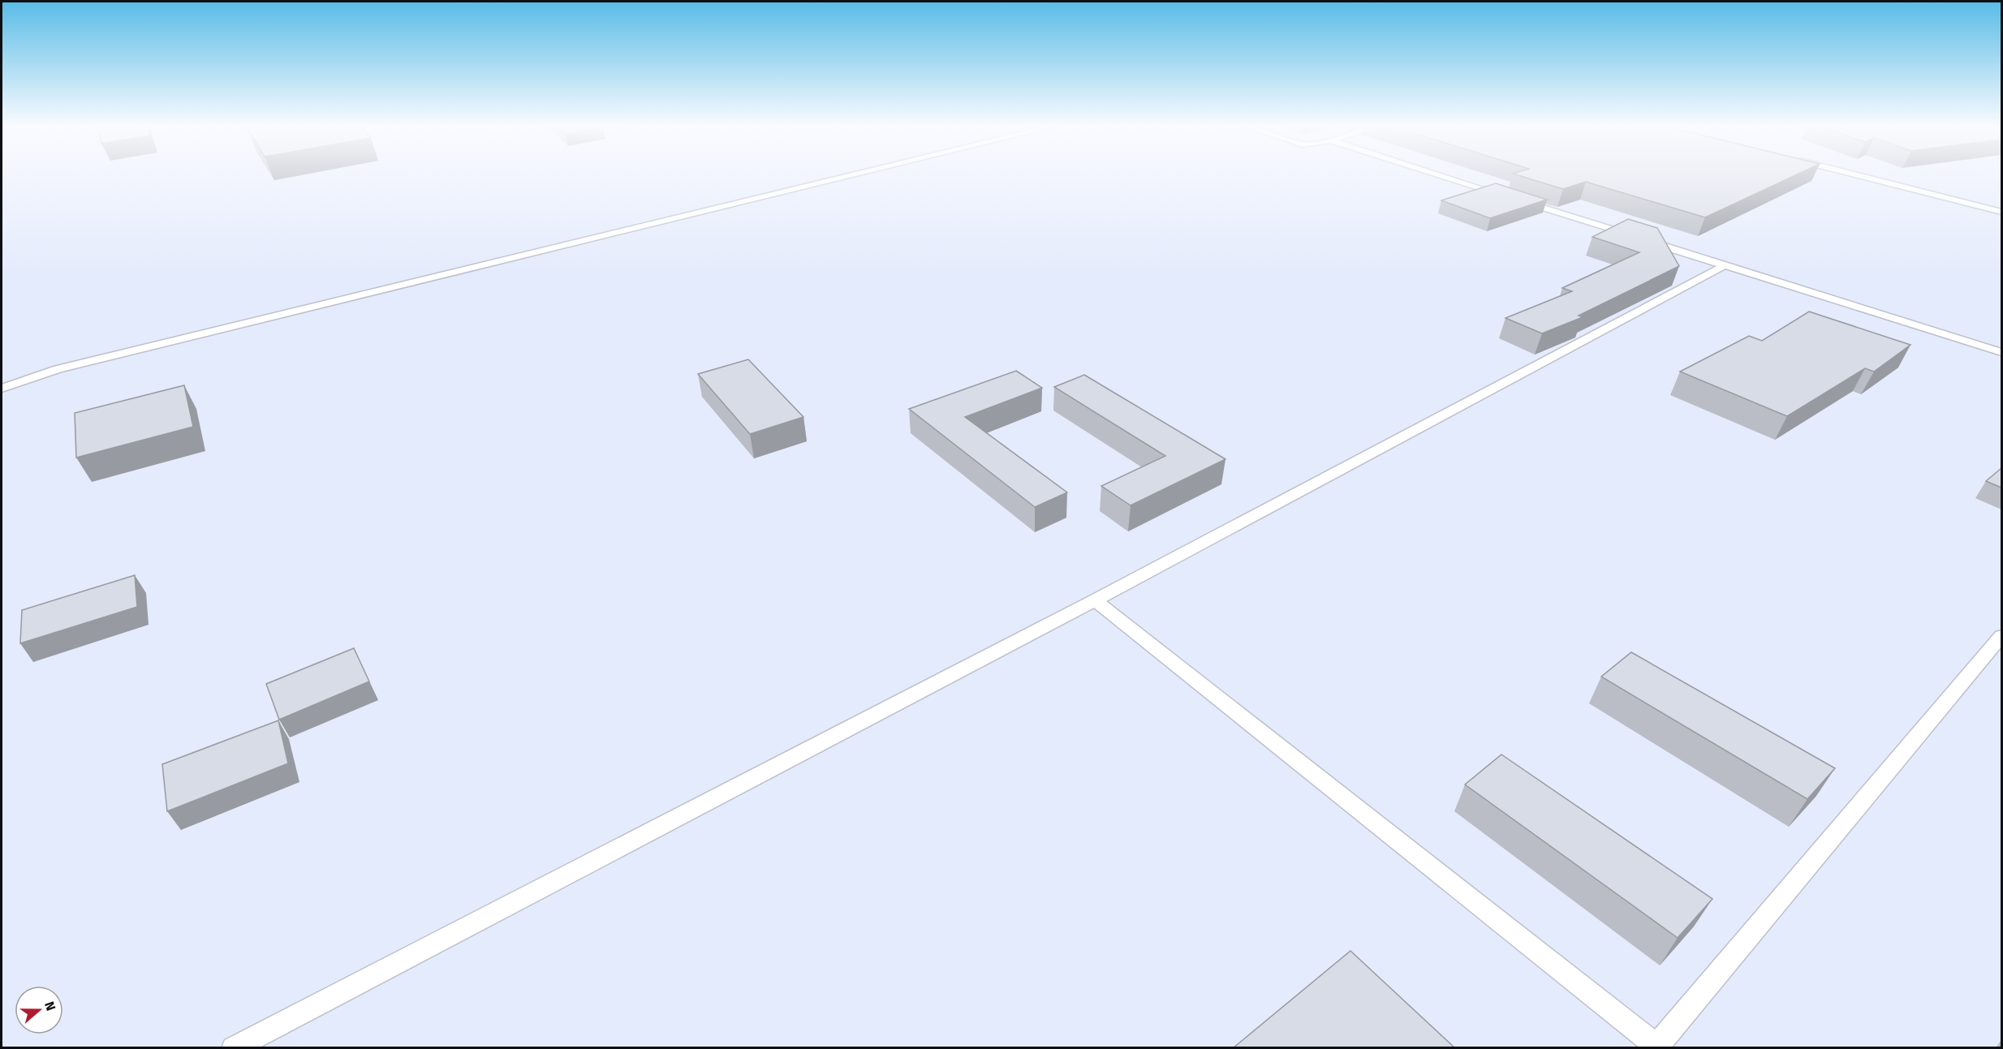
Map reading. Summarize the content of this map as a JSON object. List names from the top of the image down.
{
  "north": "right"
}
